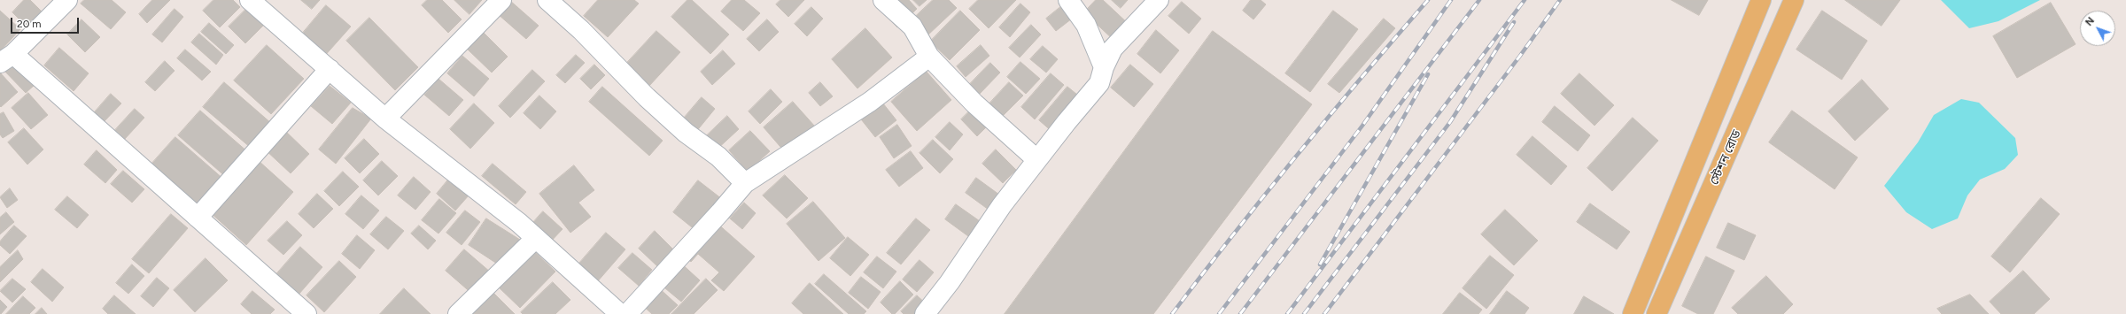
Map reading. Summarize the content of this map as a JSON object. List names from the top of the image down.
{
  "streets": {
    "main road": ["স্টেশন রোড"]
  },
  "scale_bar": "20 m",
  "north": "top left"
}
